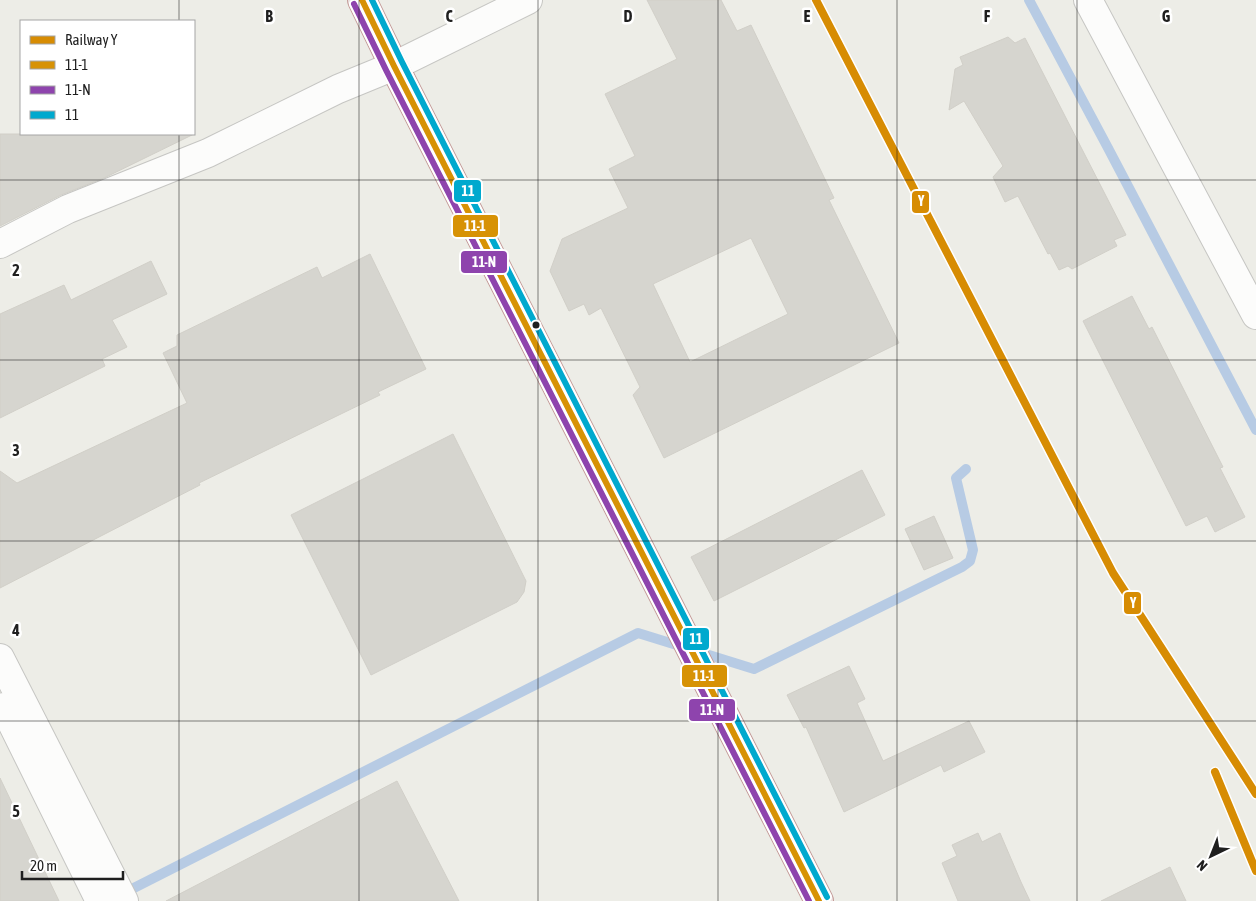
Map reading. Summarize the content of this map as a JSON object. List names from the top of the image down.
{
  "lines": [
    "rail line Y",
    "transit line 11-1",
    "transit line 11",
    "transit line 11-N"
  ],
  "legend": [
    "Railway Y",
    "11-1",
    "11-N",
    "11"
  ],
  "scale_bar": "20 m",
  "north": "bottom left",
  "grid": {
    "columns": [
      "B",
      "C",
      "D",
      "E",
      "F",
      "G"
    ],
    "rows": [
      "2",
      "3",
      "4",
      "5"
    ]
  }
}
